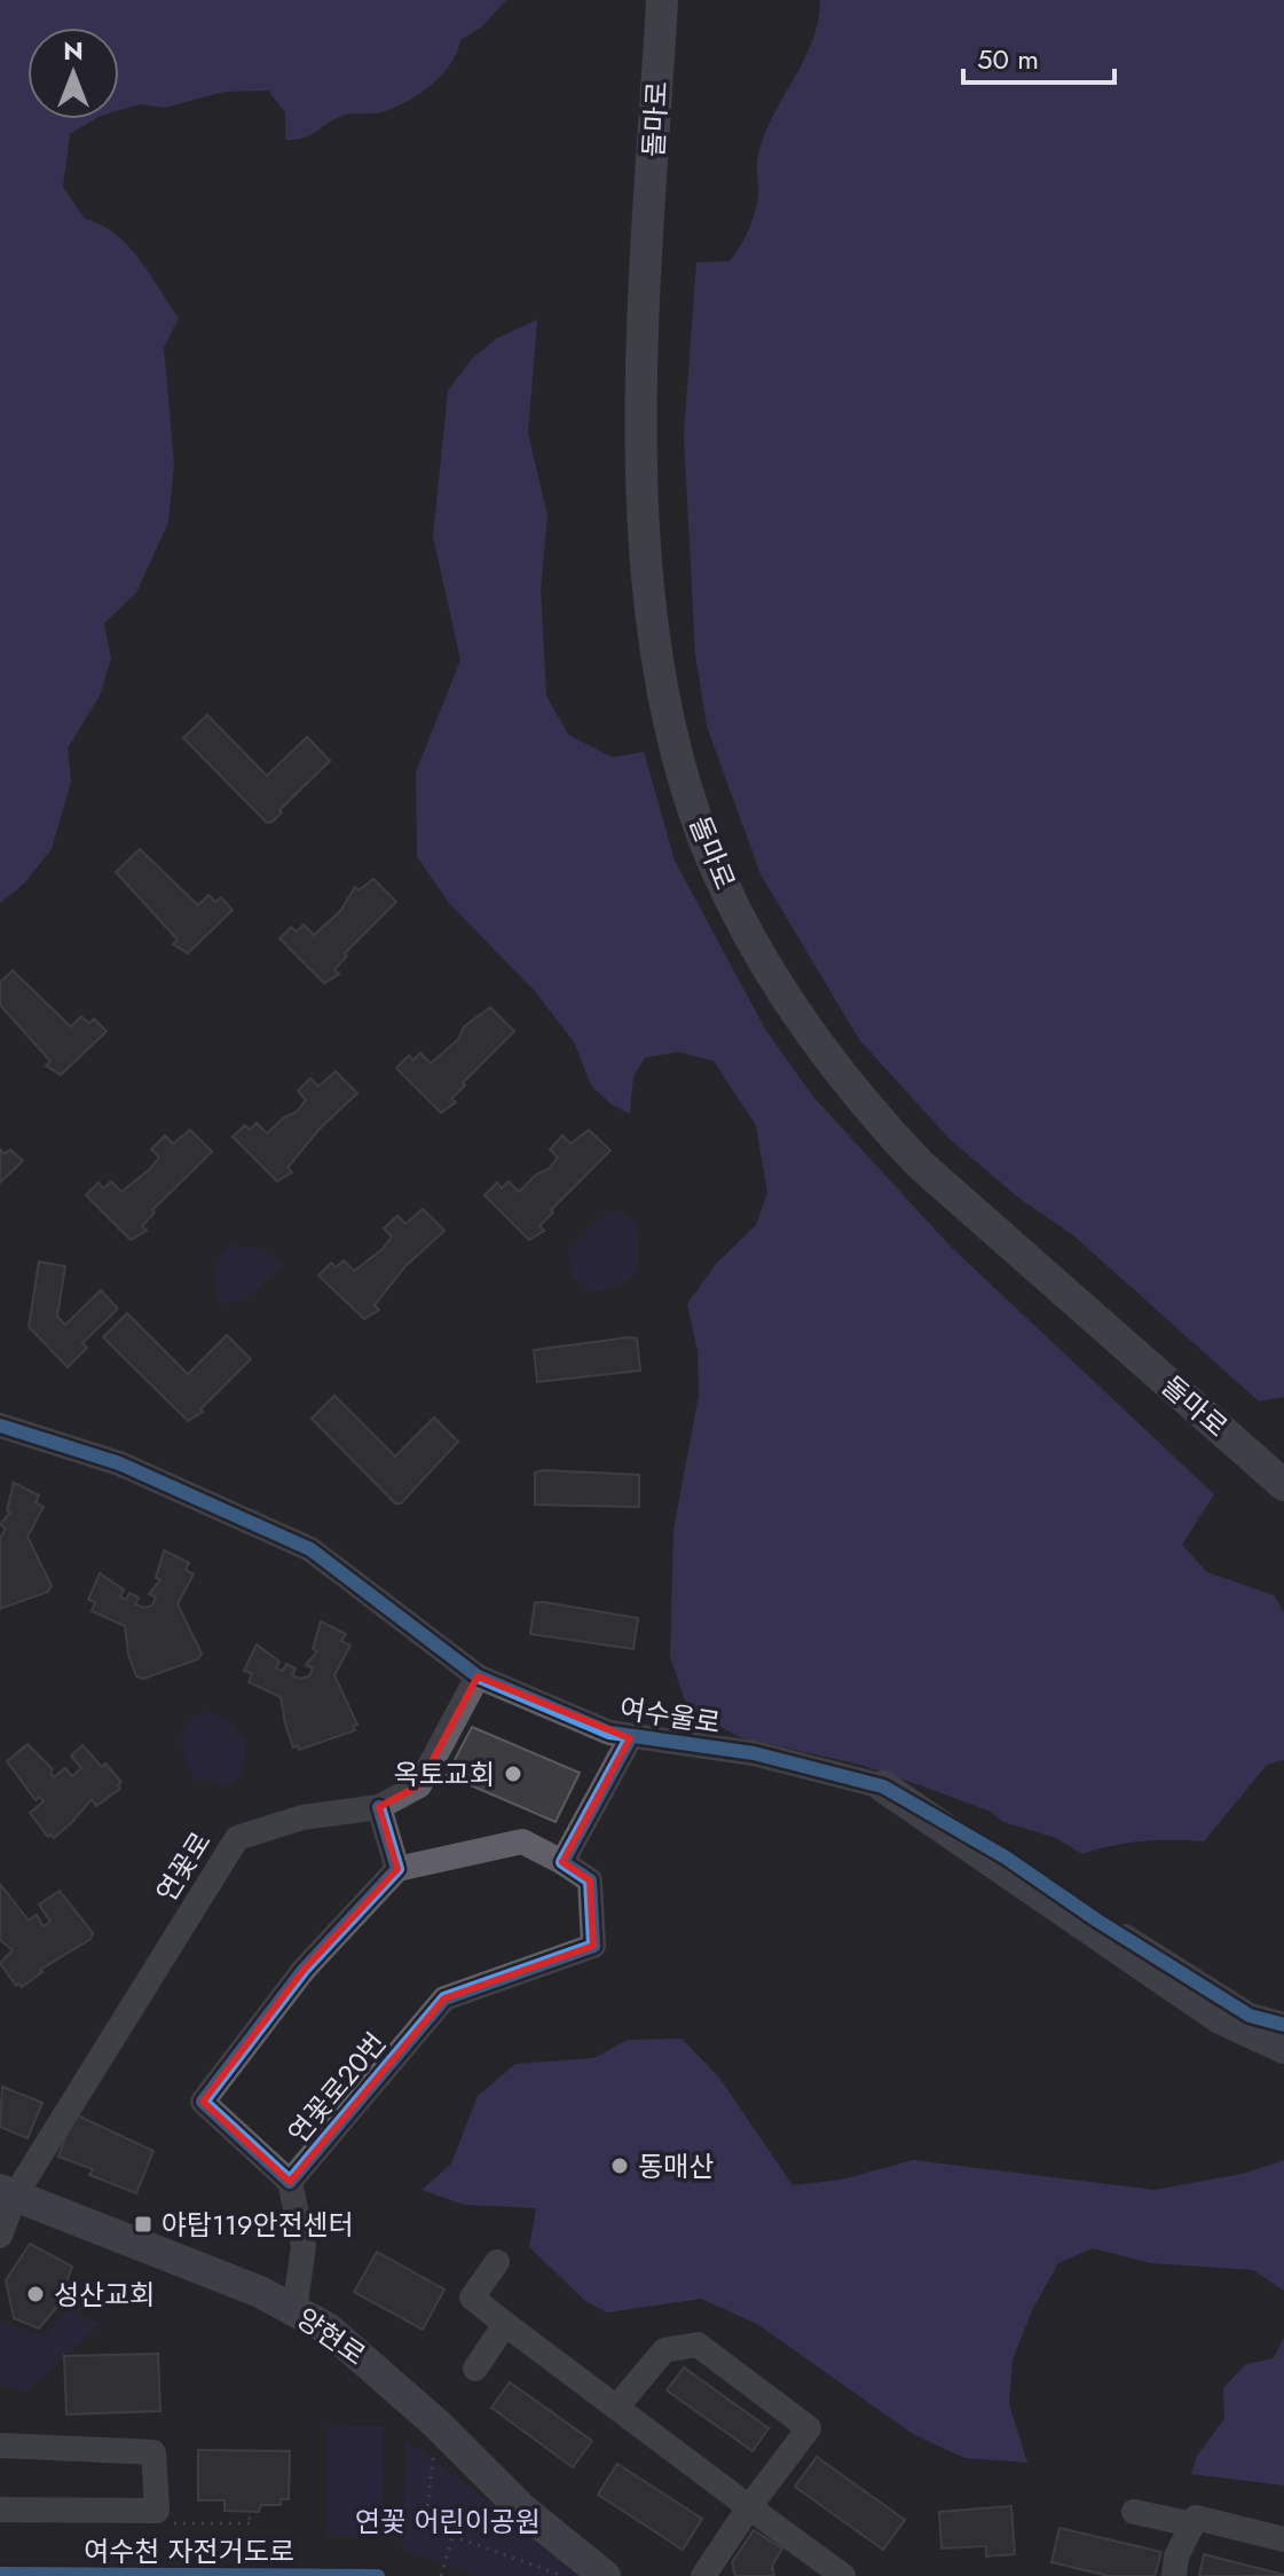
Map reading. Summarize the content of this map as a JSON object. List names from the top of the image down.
{
  "streets": {
    "main road": ["돌마로", "양현로"],
    "street": ["여수울로", "연꽃로", "연꽃로20번"],
    "cycle path": ["여수천 자전거도로"]
  },
  "crossings": [
    ["여수울로", "연꽃로"],
    ["연꽃로", "양현로"]
  ],
  "parks": ["연꽃 어린이공원"],
  "places": {
    "other": ["옥토교회", "동매산", "성산교회"],
    "transit": ["야탑119안전센터"]
  },
  "scale_bar": "50 m",
  "north": "top"
}
